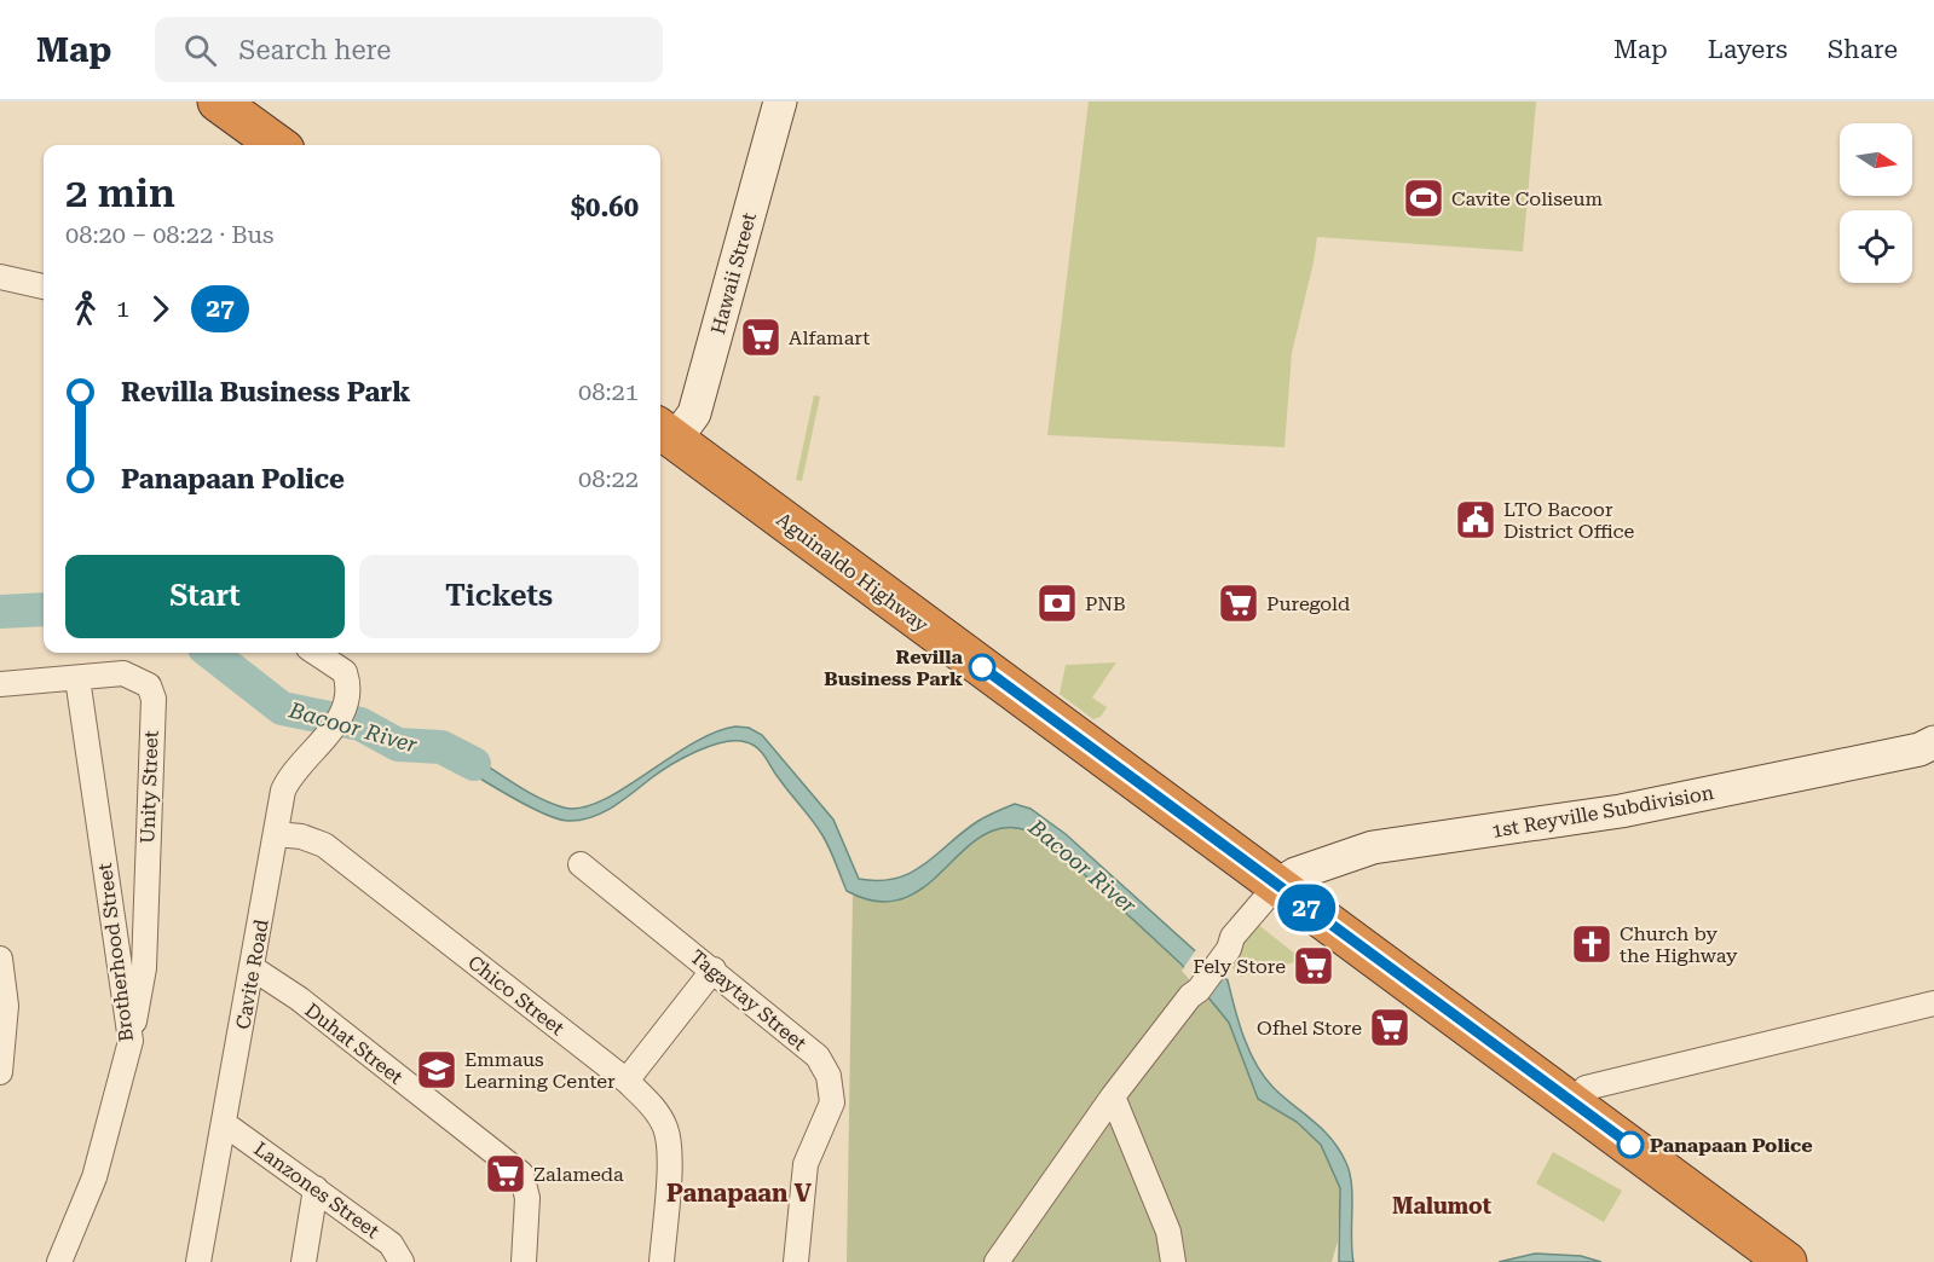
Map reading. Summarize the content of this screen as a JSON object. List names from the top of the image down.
{
  "streets": {
    "highway": ["Aguinaldo Highway"],
    "street": [
      "Hawaii Street",
      "Unity Street",
      "1st Reyville Subdivision",
      "Brotherhood Street",
      "Cavite Road",
      "Chico Street",
      "Tagaytay Street",
      "Duhat Street",
      "Lanzones Street"
    ]
  },
  "crossings": [
    ["Hawaii Street", "Aguinaldo Highway"],
    ["Aguinaldo Highway", "1st Reyville Subdivision"],
    ["Unity Street", "Brotherhood Street"],
    ["Cavite Road", "Chico Street"],
    ["Cavite Road", "Duhat Street"],
    ["Cavite Road", "Lanzones Street"]
  ],
  "districts": ["Panapaan V", "Malumot"],
  "water": ["Bacoor River"],
  "places": {
    "sports": ["Cavite Coliseum"],
    "supermarket": [
      "Alfamart",
      "Puregold",
      "Fely Store",
      "Ofhel Store",
      "Zalameda"
    ],
    "public building": ["LTO Bacoor District Office"],
    "bank": ["PNB"],
    "other": ["Revilla Business Park", "Panapaan Police"],
    "church": ["Church by the Highway"],
    "school or university": ["Emmaus Learning Center"]
  },
  "lines": ["bus line 27"],
  "north": "right",
  "page": {
    "header": "Map",
    "search": "Search here",
    "nav": ["Map", "Layers", "Share"],
    "on_map": "27",
    "heading": ["2 min", "08:20 – 08:22 · Bus", "$0.60"],
    "legs": ["1", "27"],
    "list": [
      {
        "name": "Revilla Business Park",
        "value": "08:21"
      },
      {
        "name": "Panapaan Police",
        "value": "08:22"
      }
    ],
    "buttons": ["Start", "Tickets"]
  }
}
